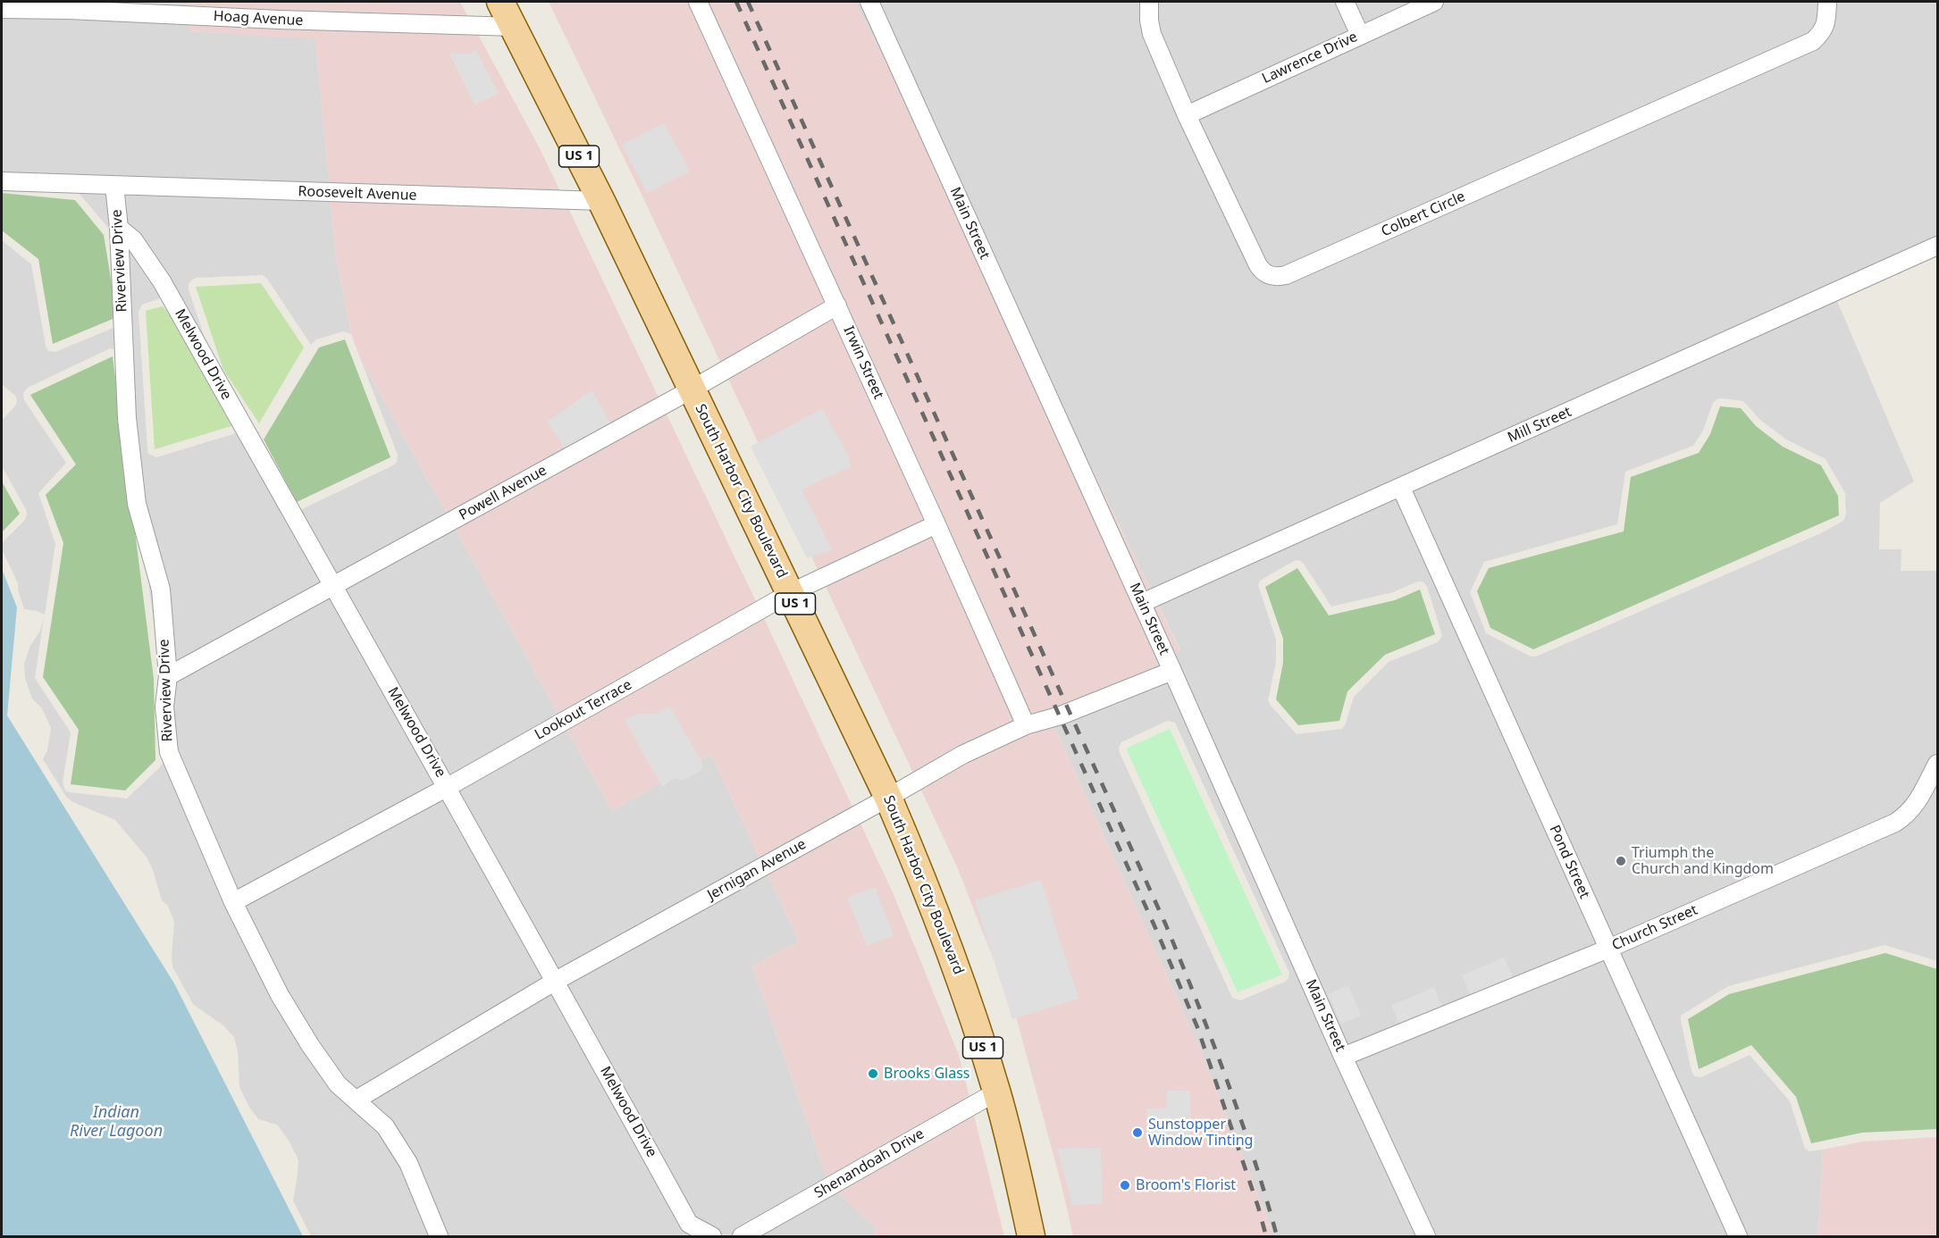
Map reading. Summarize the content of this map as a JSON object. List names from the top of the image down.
{
  "streets": {
    "main road": ["US 1", "South Harbor City Boulevard"],
    "street": [
      "Hoag Avenue",
      "Lawrence Drive",
      "Roosevelt Avenue",
      "Colbert Circle",
      "Main Street",
      "Riverview Drive",
      "Melwood Drive",
      "Irwin Street",
      "Mill Street",
      "Powell Avenue",
      "Lookout Terrace",
      "Pond Street",
      "Jernigan Avenue",
      "Church Street",
      "Shenandoah Drive"
    ]
  },
  "crossings": [
    ["Hoag Avenue", "South Harbor City Boulevard"],
    ["Lawrence Drive", "Colbert Circle"],
    ["Roosevelt Avenue", "Riverview Drive"],
    ["Roosevelt Avenue", "South Harbor City Boulevard"],
    ["Main Street", "Mill Street"],
    ["Main Street", "Jernigan Avenue"],
    ["Main Street", "Church Street"],
    ["Riverview Drive", "Melwood Drive"],
    ["Riverview Drive", "Powell Avenue"],
    ["Riverview Drive", "Lookout Terrace"],
    ["Riverview Drive", "Jernigan Avenue"],
    ["Melwood Drive", "Powell Avenue"],
    ["Melwood Drive", "Lookout Terrace"],
    ["Melwood Drive", "Jernigan Avenue"],
    ["Irwin Street", "Powell Avenue"],
    ["Irwin Street", "Lookout Terrace"],
    ["Irwin Street", "Jernigan Avenue"],
    ["Mill Street", "Pond Street"],
    ["South Harbor City Boulevard", "Powell Avenue"],
    ["South Harbor City Boulevard", "Lookout Terrace"],
    ["South Harbor City Boulevard", "Jernigan Avenue"],
    ["South Harbor City Boulevard", "Shenandoah Drive"],
    ["Pond Street", "Church Street"]
  ],
  "water": ["Indian River Lagoon"],
  "places": [
    "Triumph the Church and Kingdom",
    "Brooks Glass",
    "Sunstopper Window Tinting",
    "Broom's Florist"
  ]
}
